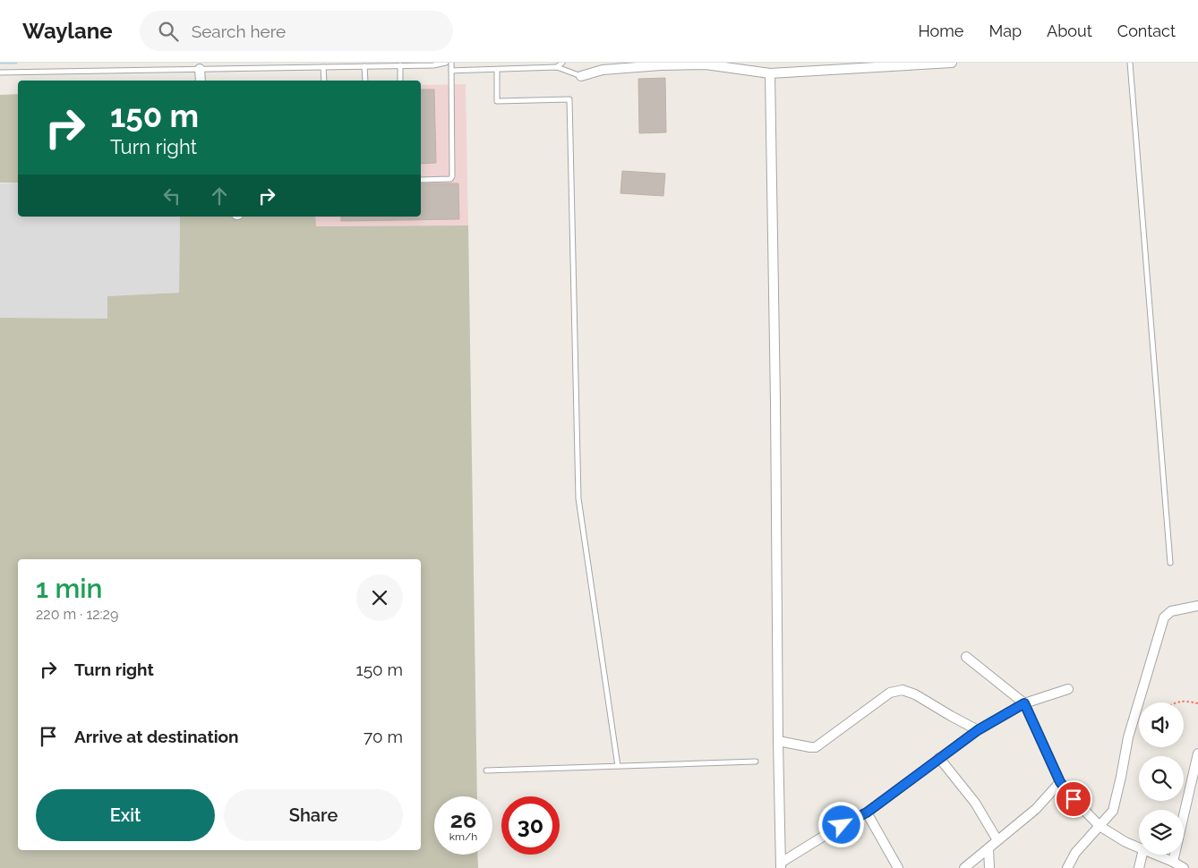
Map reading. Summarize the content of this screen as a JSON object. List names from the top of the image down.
{
  "page": {
    "header": "Waylane",
    "search": "Search here",
    "nav": [
      "Home",
      "Map",
      "About",
      "Contact"
    ],
    "turn": ["150 m", "Turn right"],
    "heading": ["1 min", "220 m · 12:29"],
    "list": [
      {
        "name": "Turn right",
        "value": "150 m"
      },
      {
        "name": "Arrive at destination",
        "value": "70 m"
      }
    ],
    "buttons": ["Exit", "Share"],
    "speed": "26 km/h",
    "limit": "30"
  }
}
